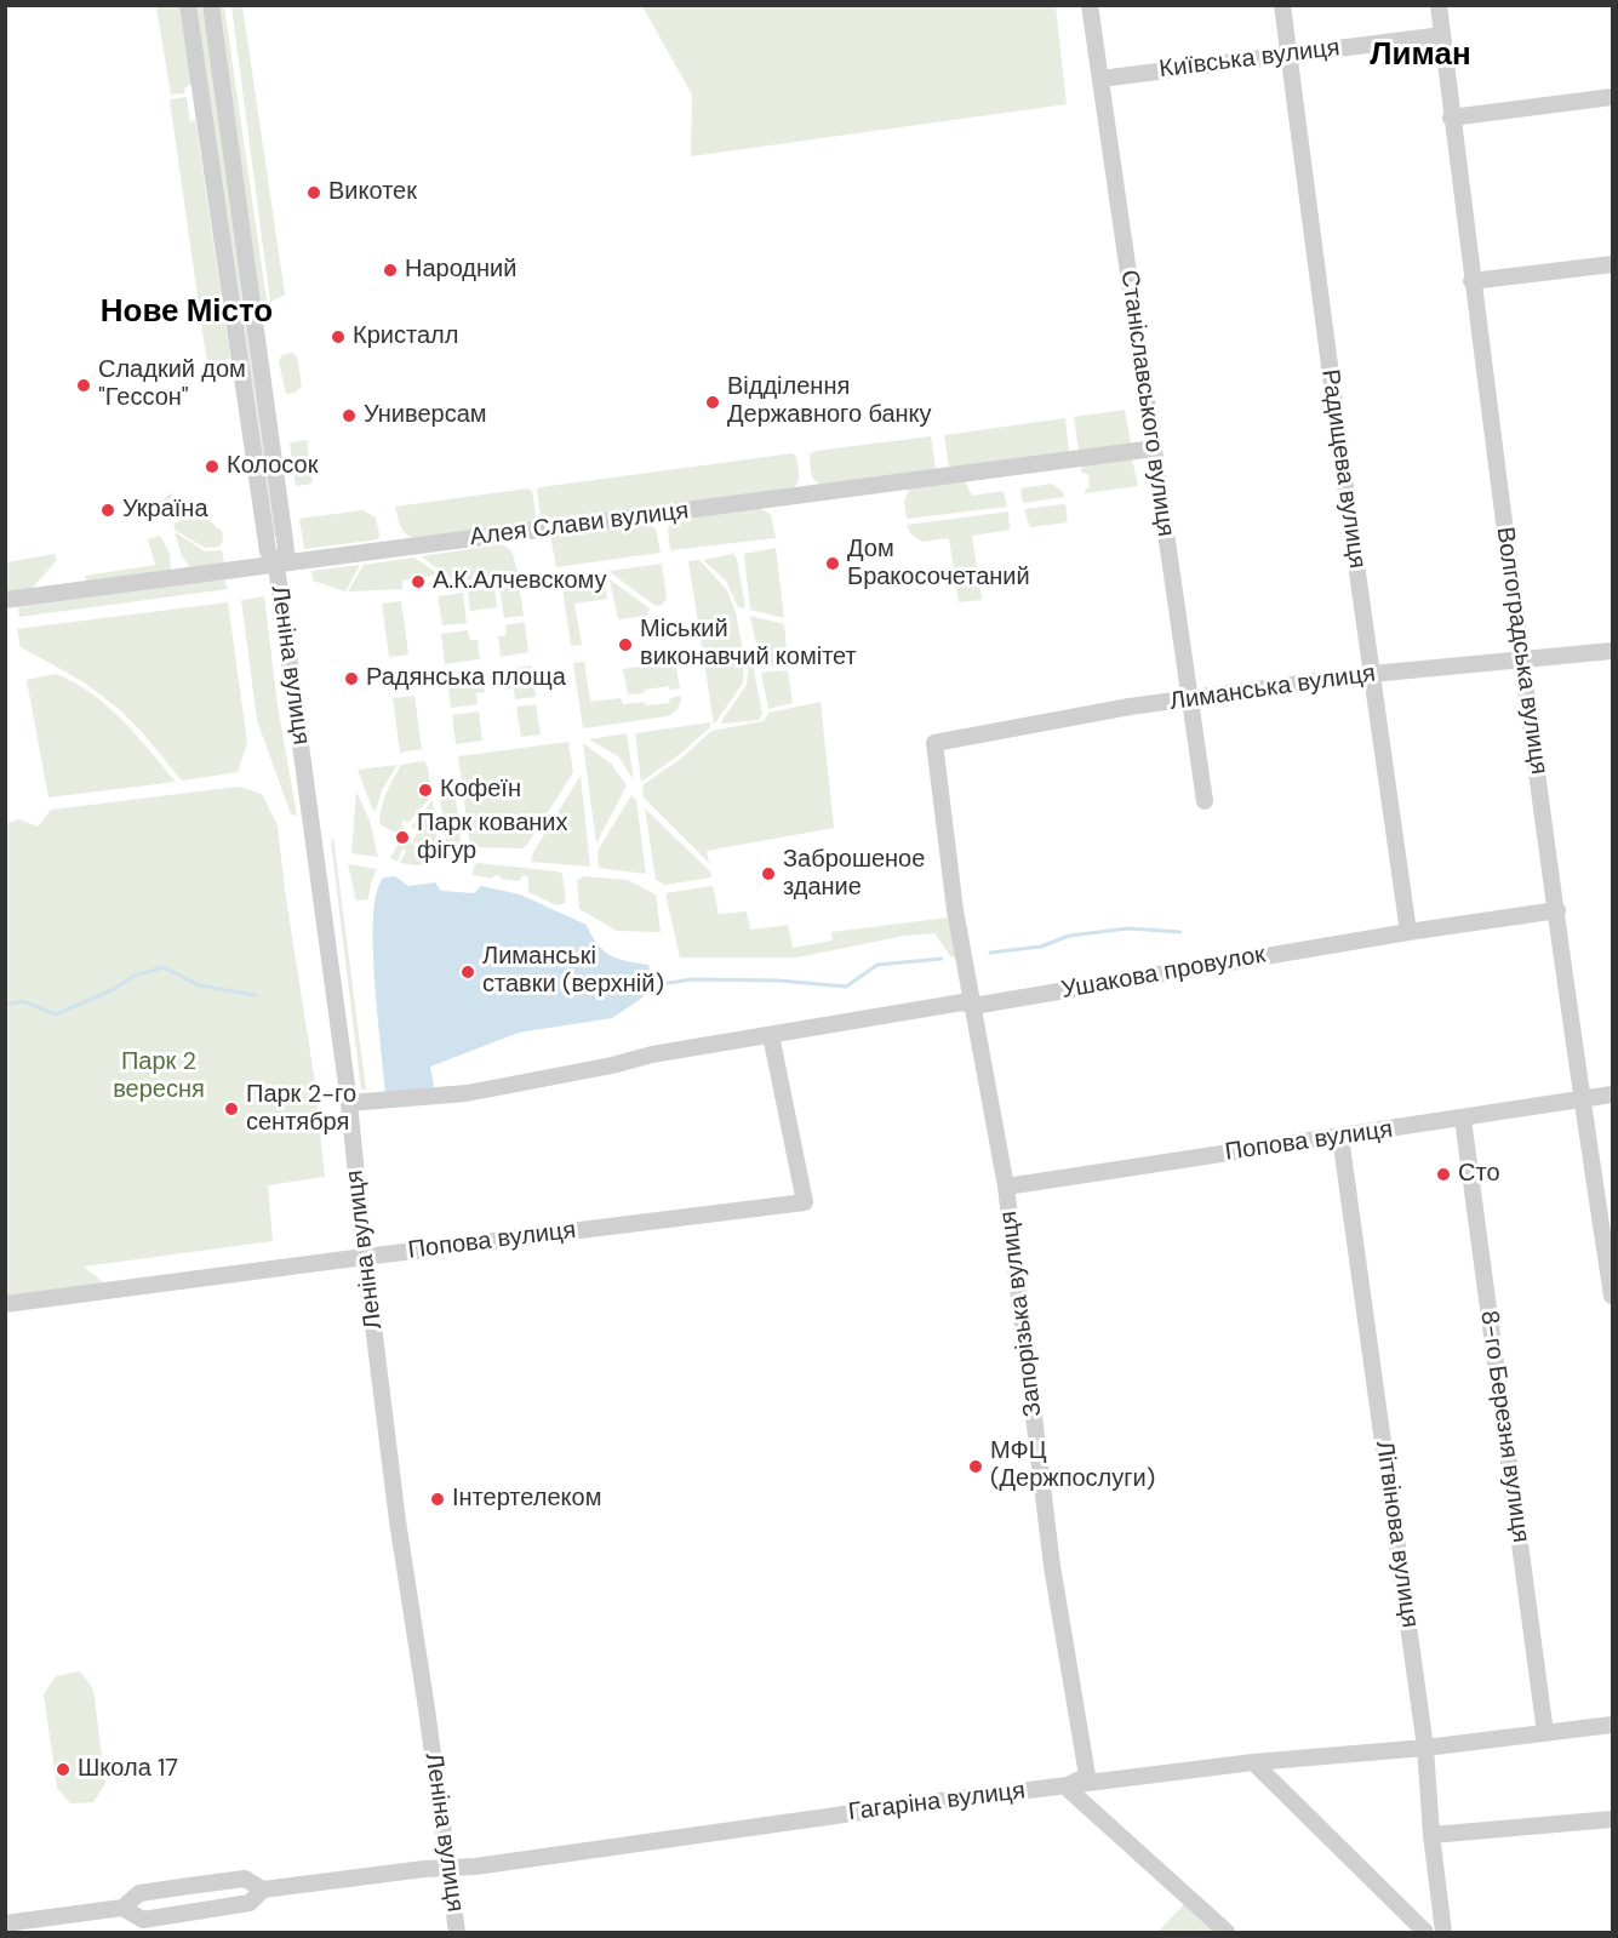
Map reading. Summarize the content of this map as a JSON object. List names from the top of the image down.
{
  "streets": {
    "street": [
      "Київська вулиця",
      "Станіславського вулиця",
      "Радищева вулиця",
      "Алея Слави вулиця",
      "Волгоградська вулиця",
      "Леніна вулиця",
      "Лиманська вулиця",
      "Ушакова провулок",
      "Попова вулиця",
      "Запорізька вулиця",
      "8-го Березня вулиця",
      "Літвінова вулиця",
      "Гагаріна вулиця"
    ]
  },
  "crossings": [
    ["Київська вулиця", "Станіславського вулиця"],
    ["Київська вулиця", "Радищева вулиця"],
    ["Київська вулиця", "Волгоградська вулиця"],
    ["Станіславського вулиця", "Алея Слави вулиця"],
    ["Станіславського вулиця", "Лиманська вулиця"],
    ["Радищева вулиця", "Лиманська вулиця"],
    ["Радищева вулиця", "Ушакова провулок"],
    ["Алея Слави вулиця", "Леніна вулиця"],
    ["Волгоградська вулиця", "Лиманська вулиця"],
    ["Волгоградська вулиця", "Ушакова провулок"],
    ["Волгоградська вулиця", "Попова вулиця"],
    ["Леніна вулиця", "Ушакова провулок"],
    ["Леніна вулиця", "Попова вулиця"],
    ["Леніна вулиця", "Гагаріна вулиця"],
    ["Лиманська вулиця", "Запорізька вулиця"],
    ["Ушакова провулок", "Попова вулиця"],
    ["Ушакова провулок", "Запорізька вулиця"],
    ["Попова вулиця", "Запорізька вулиця"],
    ["Попова вулиця", "8-го Березня вулиця"],
    ["Попова вулиця", "Літвінова вулиця"],
    ["Запорізька вулиця", "Гагаріна вулиця"],
    ["8-го Березня вулиця", "Гагаріна вулиця"],
    ["Літвінова вулиця", "Гагаріна вулиця"]
  ],
  "districts": ["Лиман", "Нове Місто"],
  "parks": ["Парк 2 вересня"],
  "places": [
    "Викотек",
    "Народний",
    "Кристалл",
    "Сладкий дом \"Гессон\"",
    "Відділення Державного банку",
    "Универсам",
    "Колосок",
    "Україна",
    "Дом Бракосочетаний",
    "А.К.Алчевскому",
    "Міський виконавчий комітет",
    "Радянська площа",
    "Кофеїн",
    "Парк кованих фігур",
    "Заброшеное здание",
    "Лиманські ставки (верхній)",
    "Парк 2-го сентября",
    "Сто",
    "МФЦ (Держпослуги)",
    "Інтертелеком",
    "Школа 17"
  ]
}
